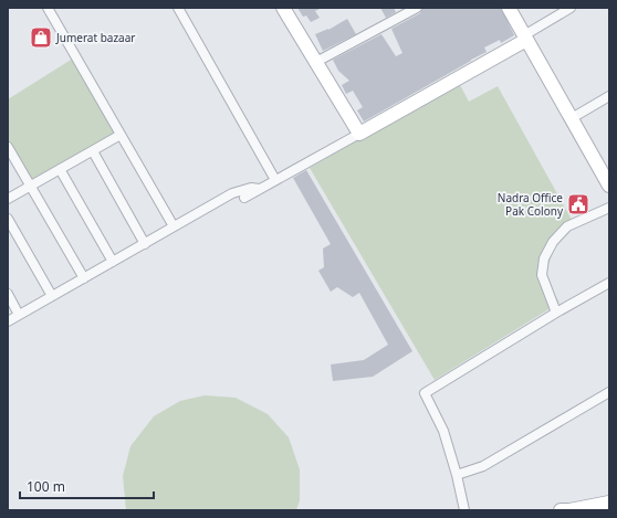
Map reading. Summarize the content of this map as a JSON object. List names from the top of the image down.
{
  "places": {
    "shop": ["Jumerat bazaar"],
    "public building": ["Nadra Office Pak Colony"]
  },
  "scale_bar": "100 m"
}
